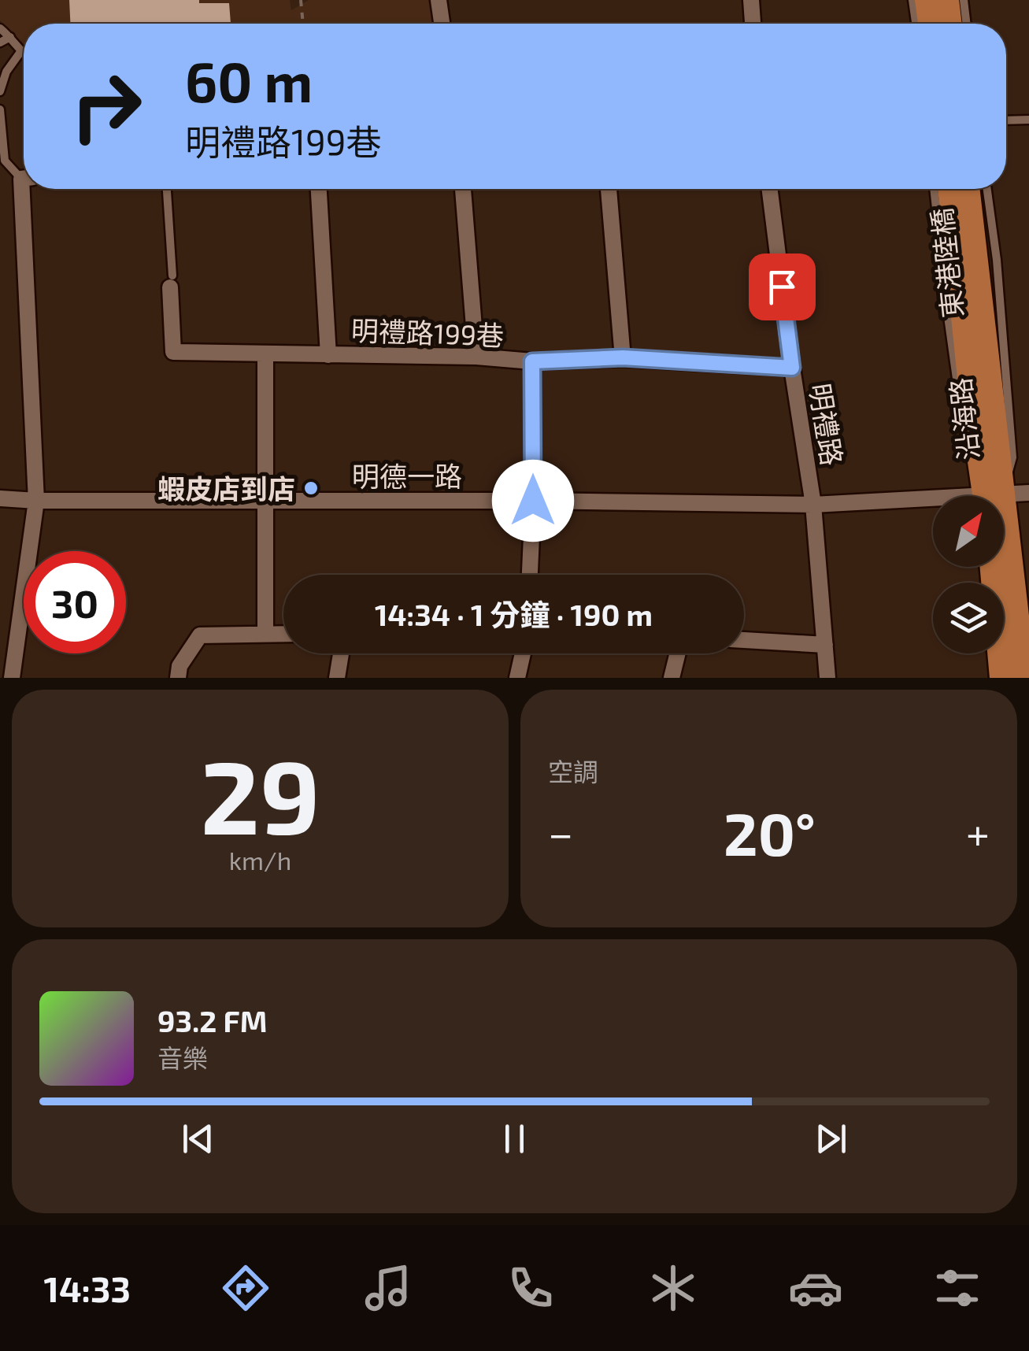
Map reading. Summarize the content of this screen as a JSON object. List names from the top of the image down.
{
  "streets": {
    "main road": ["東港陸橋", "沿海路"],
    "street": ["明禮路199巷", "明禮路", "明德一路"]
  },
  "crossings": [
    ["東港陸橋", "沿海路"],
    ["明禮路199巷", "明禮路"],
    ["明禮路", "明德一路"]
  ],
  "places": ["蝦皮店到店"],
  "north": "top right",
  "page": {
    "turn": ["60 m", "明禮路199巷"],
    "limit": "30",
    "trip": "14:34 · 1 分鐘 · 190 m",
    "tile": [
      ["29", "km/h"],
      "空調"
    ],
    "heat": ["−", "20°", "+"],
    "song": ["93.2 FM", "音樂"],
    "tabs": "14:33"
  }
}
